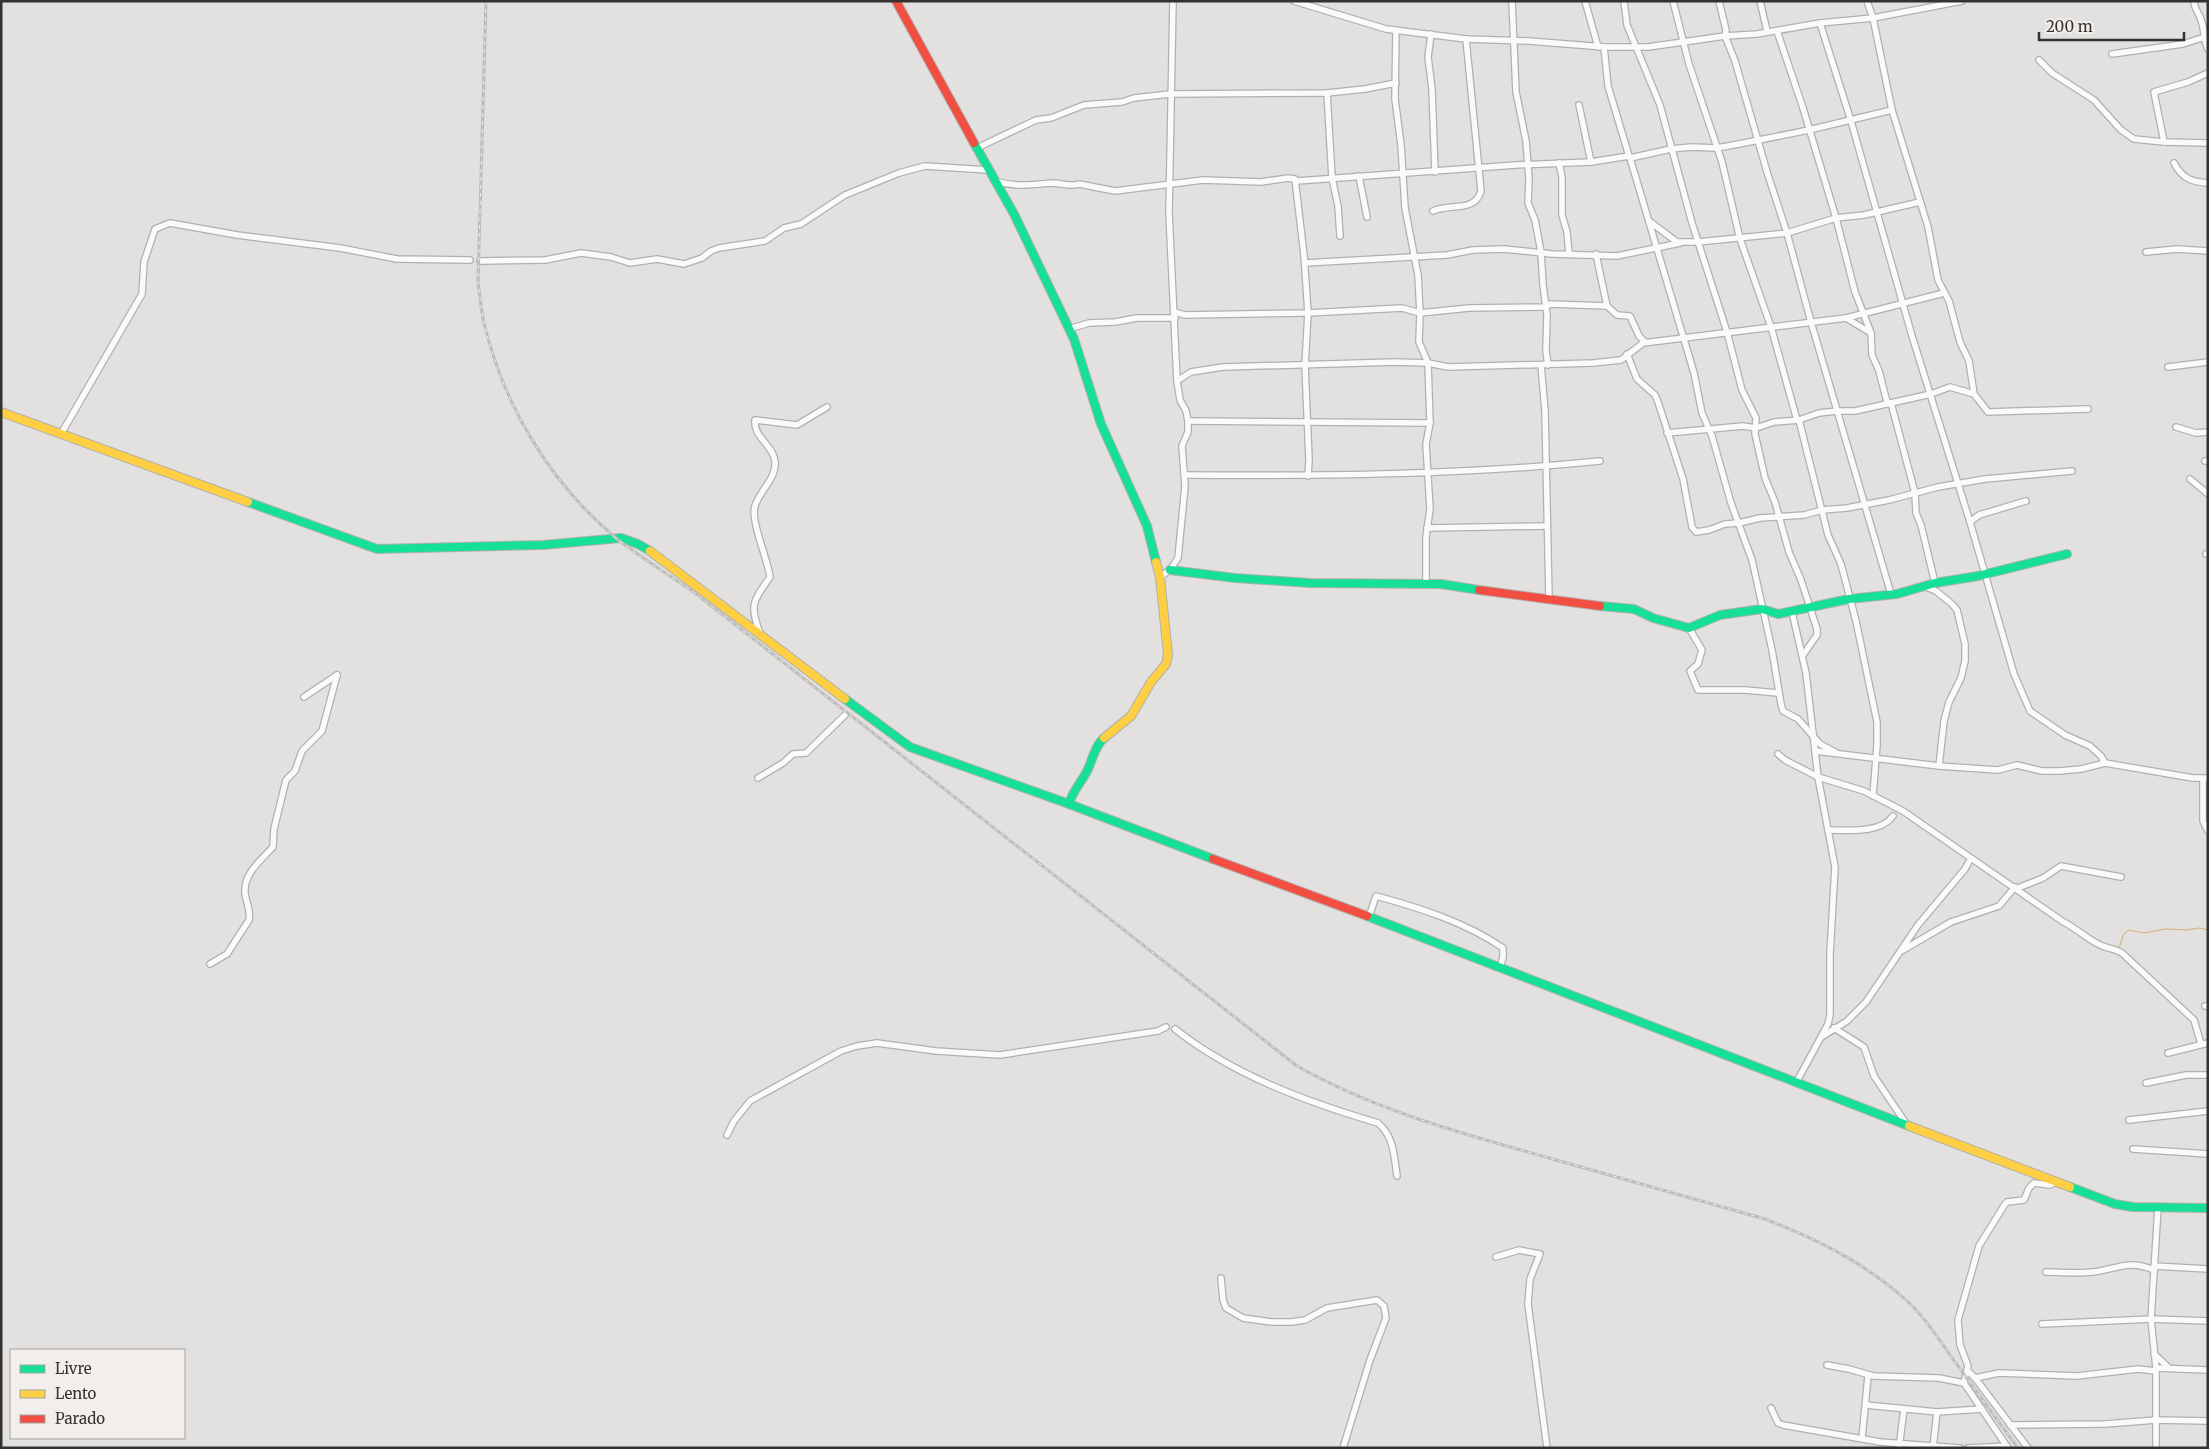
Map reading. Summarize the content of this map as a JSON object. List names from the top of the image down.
{
  "legend": ["Livre", "Lento", "Parado"],
  "scale_bar": "200 m"
}
